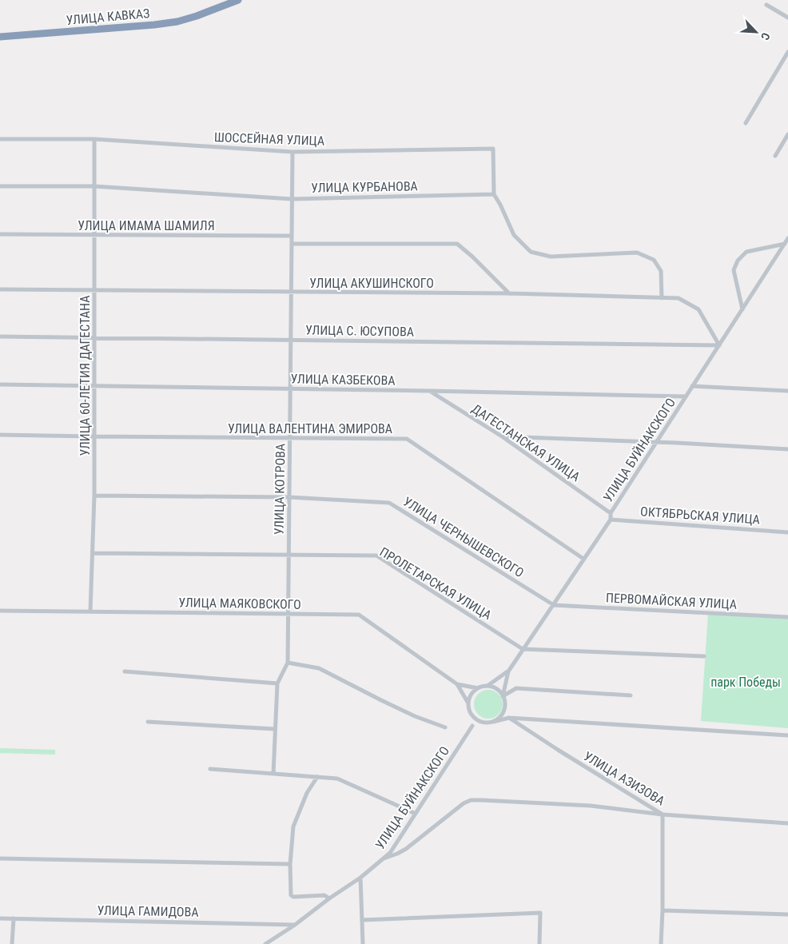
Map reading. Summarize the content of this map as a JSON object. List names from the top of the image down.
{
  "streets": {
    "highway": ["УЛИЦА КАВКАЗ"],
    "street": [
      "ШОССЕЙНАЯ УЛИЦА",
      "УЛИЦА КУРБАНОВА",
      "УЛИЦА ИМАМА ШАМИЛЯ",
      "УЛИЦА АКУШИНСКОГО",
      "УЛИЦА С. ЮСУПОВА",
      "УЛИЦА 60-ЛЕТИЯ ДАГЕСТАНА",
      "УЛИЦА КАЗБЕКОВА",
      "УЛИЦА ВАЛЕНТИНА ЭМИРОВА",
      "ДАГЕСТАНСКАЯ УЛИЦА",
      "УЛИЦА БУЙНАКСКОГО",
      "УЛИЦА КОТРОВА",
      "ОКТЯБРЬСКАЯ УЛИЦА",
      "УЛИЦА ЧЕРНЫШЕВСКОГО",
      "ПРОЛЕТАРСКАЯ УЛИЦА",
      "ПЕРВОМАЙСКАЯ УЛИЦА",
      "УЛИЦА МАЯКОВСКОГО",
      "УЛИЦА АЗИЗОВА",
      "УЛИЦА ГАМИДОВА"
    ]
  },
  "crossings": [
    ["ШОССЕЙНАЯ УЛИЦА", "УЛИЦА КУРБАНОВА"],
    ["ШОССЕЙНАЯ УЛИЦА", "УЛИЦА 60-ЛЕТИЯ ДАГЕСТАНА"],
    ["ШОССЕЙНАЯ УЛИЦА", "УЛИЦА КОТРОВА"],
    ["УЛИЦА КУРБАНОВА", "УЛИЦА 60-ЛЕТИЯ ДАГЕСТАНА"],
    ["УЛИЦА КУРБАНОВА", "УЛИЦА КОТРОВА"],
    ["УЛИЦА ИМАМА ШАМИЛЯ", "УЛИЦА 60-ЛЕТИЯ ДАГЕСТАНА"],
    ["УЛИЦА ИМАМА ШАМИЛЯ", "УЛИЦА КОТРОВА"],
    ["УЛИЦА АКУШИНСКОГО", "УЛИЦА С. ЮСУПОВА"],
    ["УЛИЦА АКУШИНСКОГО", "УЛИЦА 60-ЛЕТИЯ ДАГЕСТАНА"],
    ["УЛИЦА АКУШИНСКОГО", "УЛИЦА БУЙНАКСКОГО"],
    ["УЛИЦА АКУШИНСКОГО", "УЛИЦА КОТРОВА"],
    ["УЛИЦА С. ЮСУПОВА", "УЛИЦА 60-ЛЕТИЯ ДАГЕСТАНА"],
    ["УЛИЦА С. ЮСУПОВА", "УЛИЦА БУЙНАКСКОГО"],
    ["УЛИЦА С. ЮСУПОВА", "УЛИЦА КОТРОВА"],
    ["УЛИЦА 60-ЛЕТИЯ ДАГЕСТАНА", "УЛИЦА КАЗБЕКОВА"],
    ["УЛИЦА 60-ЛЕТИЯ ДАГЕСТАНА", "УЛИЦА ВАЛЕНТИНА ЭМИРОВА"],
    ["УЛИЦА 60-ЛЕТИЯ ДАГЕСТАНА", "УЛИЦА ЧЕРНЫШЕВСКОГО"],
    ["УЛИЦА 60-ЛЕТИЯ ДАГЕСТАНА", "ПРОЛЕТАРСКАЯ УЛИЦА"],
    ["УЛИЦА 60-ЛЕТИЯ ДАГЕСТАНА", "УЛИЦА МАЯКОВСКОГО"],
    ["УЛИЦА КАЗБЕКОВА", "ДАГЕСТАНСКАЯ УЛИЦА"],
    ["УЛИЦА КАЗБЕКОВА", "УЛИЦА БУЙНАКСКОГО"],
    ["УЛИЦА КАЗБЕКОВА", "УЛИЦА КОТРОВА"],
    ["УЛИЦА ВАЛЕНТИНА ЭМИРОВА", "УЛИЦА БУЙНАКСКОГО"],
    ["УЛИЦА ВАЛЕНТИНА ЭМИРОВА", "УЛИЦА КОТРОВА"],
    ["ДАГЕСТАНСКАЯ УЛИЦА", "УЛИЦА БУЙНАКСКОГО"],
    ["УЛИЦА БУЙНАКСКОГО", "ОКТЯБРЬСКАЯ УЛИЦА"],
    ["УЛИЦА БУЙНАКСКОГО", "УЛИЦА ЧЕРНЫШЕВСКОГО"],
    ["УЛИЦА БУЙНАКСКОГО", "ПРОЛЕТАРСКАЯ УЛИЦА"],
    ["УЛИЦА БУЙНАКСКОГО", "ПЕРВОМАЙСКАЯ УЛИЦА"],
    ["УЛИЦА БУЙНАКСКОГО", "УЛИЦА ГАМИДОВА"],
    ["УЛИЦА КОТРОВА", "УЛИЦА ЧЕРНЫШЕВСКОГО"],
    ["УЛИЦА КОТРОВА", "ПРОЛЕТАРСКАЯ УЛИЦА"],
    ["УЛИЦА КОТРОВА", "УЛИЦА МАЯКОВСКОГО"],
    ["УЛИЦА ЧЕРНЫШЕВСКОГО", "ПЕРВОМАЙСКАЯ УЛИЦА"]
  ],
  "parks": ["парк Победы"],
  "north": "bottom right"
}
